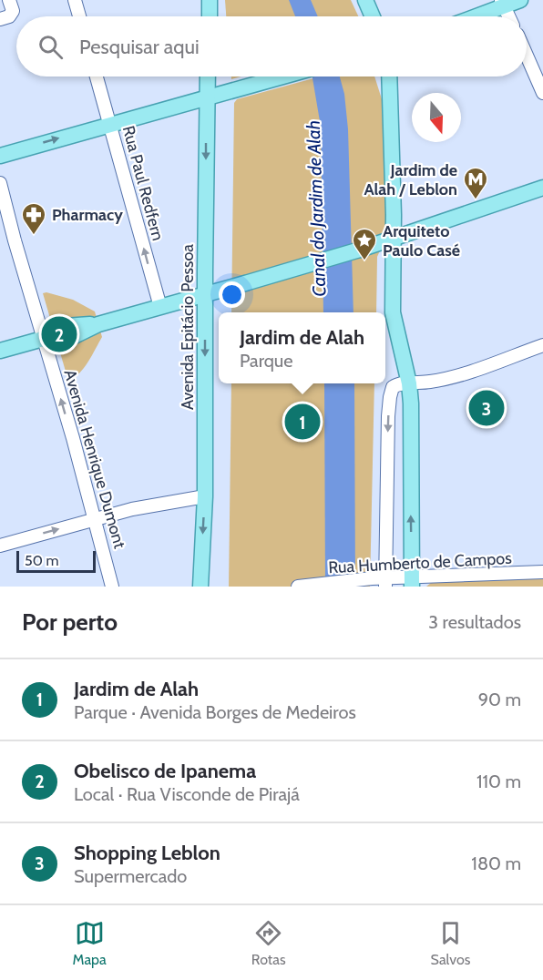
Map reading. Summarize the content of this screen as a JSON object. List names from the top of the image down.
{
  "streets": {
    "main road": ["Avenida Epitácio Pessoa"],
    "street": ["Rua Paul Redfern", "Avenida Henrique Dumont", "Rua Humberto de Campos"]
  },
  "one_way": ["Rua Paul Redfern", "Avenida Epitácio Pessoa", "Avenida Henrique Dumont"],
  "water": ["Canal do Jardim de Alah"],
  "places": {
    "metro station": ["Jardim de Alah / Leblon"],
    "pharmacy": ["Pharmacy"],
    "place": ["Arquiteto Paulo Casé"]
  },
  "scale_bar": "50 m",
  "north": "bottom",
  "page": {
    "search": "Pesquisar aqui",
    "popup": ["Jardim de Alah", "Parque"],
    "pins": ["2", "3", "1"],
    "scale": "50 m",
    "heading": ["Por perto", "3 resultados"],
    "list": [
      {
        "mark": "1",
        "name": "Jardim de Alah",
        "note": "Parque · Avenida Borges de Medeiros",
        "value": "90 m"
      },
      {
        "mark": "2",
        "name": "Obelisco de Ipanema",
        "note": "Local · Rua Visconde de Pirajá",
        "value": "110 m"
      },
      {
        "mark": "3",
        "name": "Shopping Leblon",
        "note": "Supermercado",
        "value": "180 m"
      }
    ],
    "nav": ["Mapa", "Rotas", "Salvos"]
  }
}
